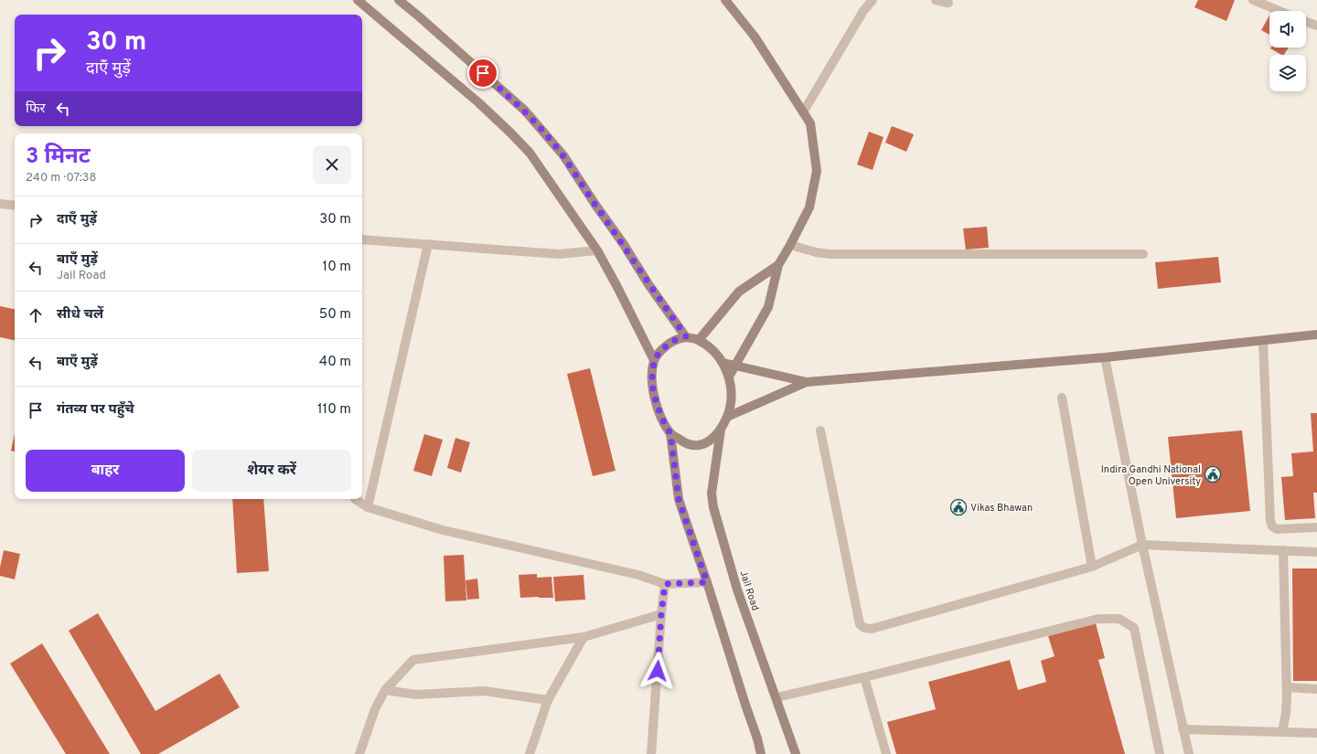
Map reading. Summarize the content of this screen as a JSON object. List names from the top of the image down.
{
  "streets": {
    "main road": ["Jail Road"]
  },
  "places": {
    "public building": ["Indira Gandhi National Open University", "Vikas Bhawan"]
  },
  "page": {
    "turn": ["30 m", "दाएँ मुड़ें"],
    "then": "फिर",
    "heading": ["3 मिनट", "240 m · 07:38"],
    "list": [
      {
        "name": "दाएँ मुड़ें",
        "value": "30 m"
      },
      {
        "name": "बाएँ मुड़ें",
        "note": "Jail Road",
        "value": "10 m"
      },
      {
        "name": "सीधे चलें",
        "value": "50 m"
      },
      {
        "name": "बाएँ मुड़ें",
        "value": "40 m"
      },
      {
        "name": "गंतव्य पर पहुँचे",
        "value": "110 m"
      }
    ],
    "buttons": ["बाहर", "शेयर करें"]
  }
}
